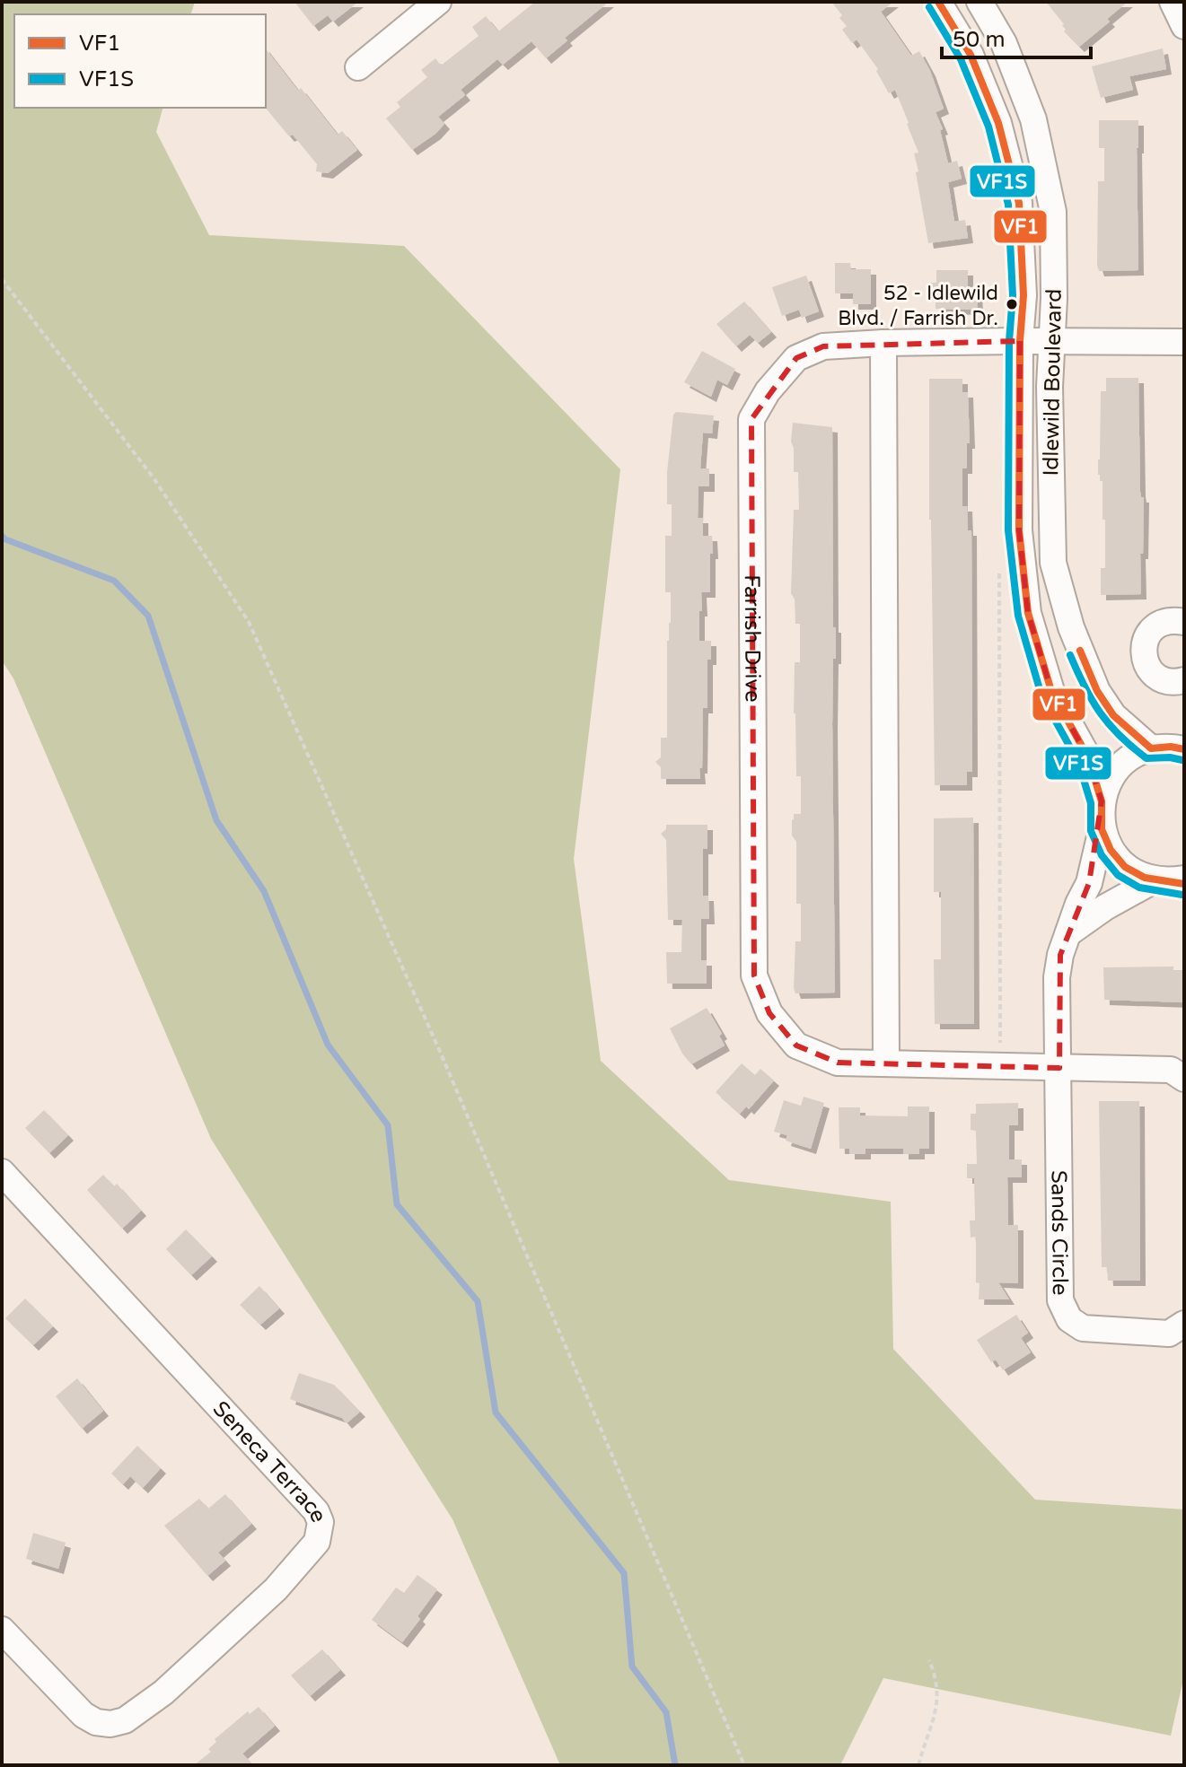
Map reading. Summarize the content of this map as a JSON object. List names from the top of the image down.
{
  "streets": {
    "street": [
      "Idlewild Boulevard",
      "Farrish Drive",
      "Sands Circle",
      "Seneca Terrace"
    ]
  },
  "crossings": [
    ["Idlewild Boulevard", "Farrish Drive"],
    ["Idlewild Boulevard", "Sands Circle"],
    ["Farrish Drive", "Sands Circle"]
  ],
  "places": ["52 - Idlewild Blvd. / Farrish Dr."],
  "lines": ["transit line VF1", "transit line VF1S"],
  "legend": ["VF1", "VF1S"],
  "scale_bar": "50 m"
}
